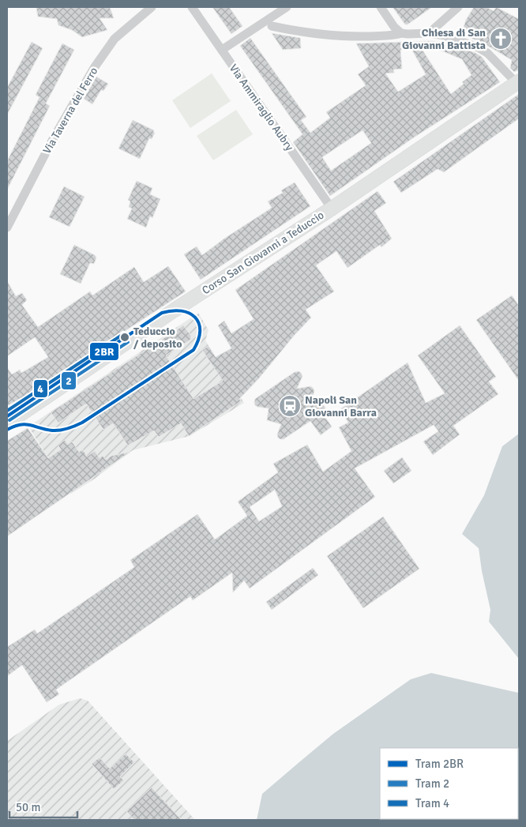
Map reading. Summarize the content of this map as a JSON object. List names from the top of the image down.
{
  "streets": {
    "main road": ["Corso San Giovanni a Teduccio"],
    "street": ["Via Ammiraglio Aubry", "Via Taverna del Ferro"]
  },
  "crossings": [
    ["Via Ammiraglio Aubry", "Corso San Giovanni a Teduccio"]
  ],
  "places": {
    "church": ["Chiesa di San Giovanni Battista"],
    "other": ["Teduccio / deposito"],
    "station": ["Napoli San Giovanni Barra"]
  },
  "lines": ["tram line 2BR", "tram line 4", "tram line 2"],
  "legend": ["Tram 2BR", "Tram 2", "Tram 4"],
  "scale_bar": "50 m"
}
